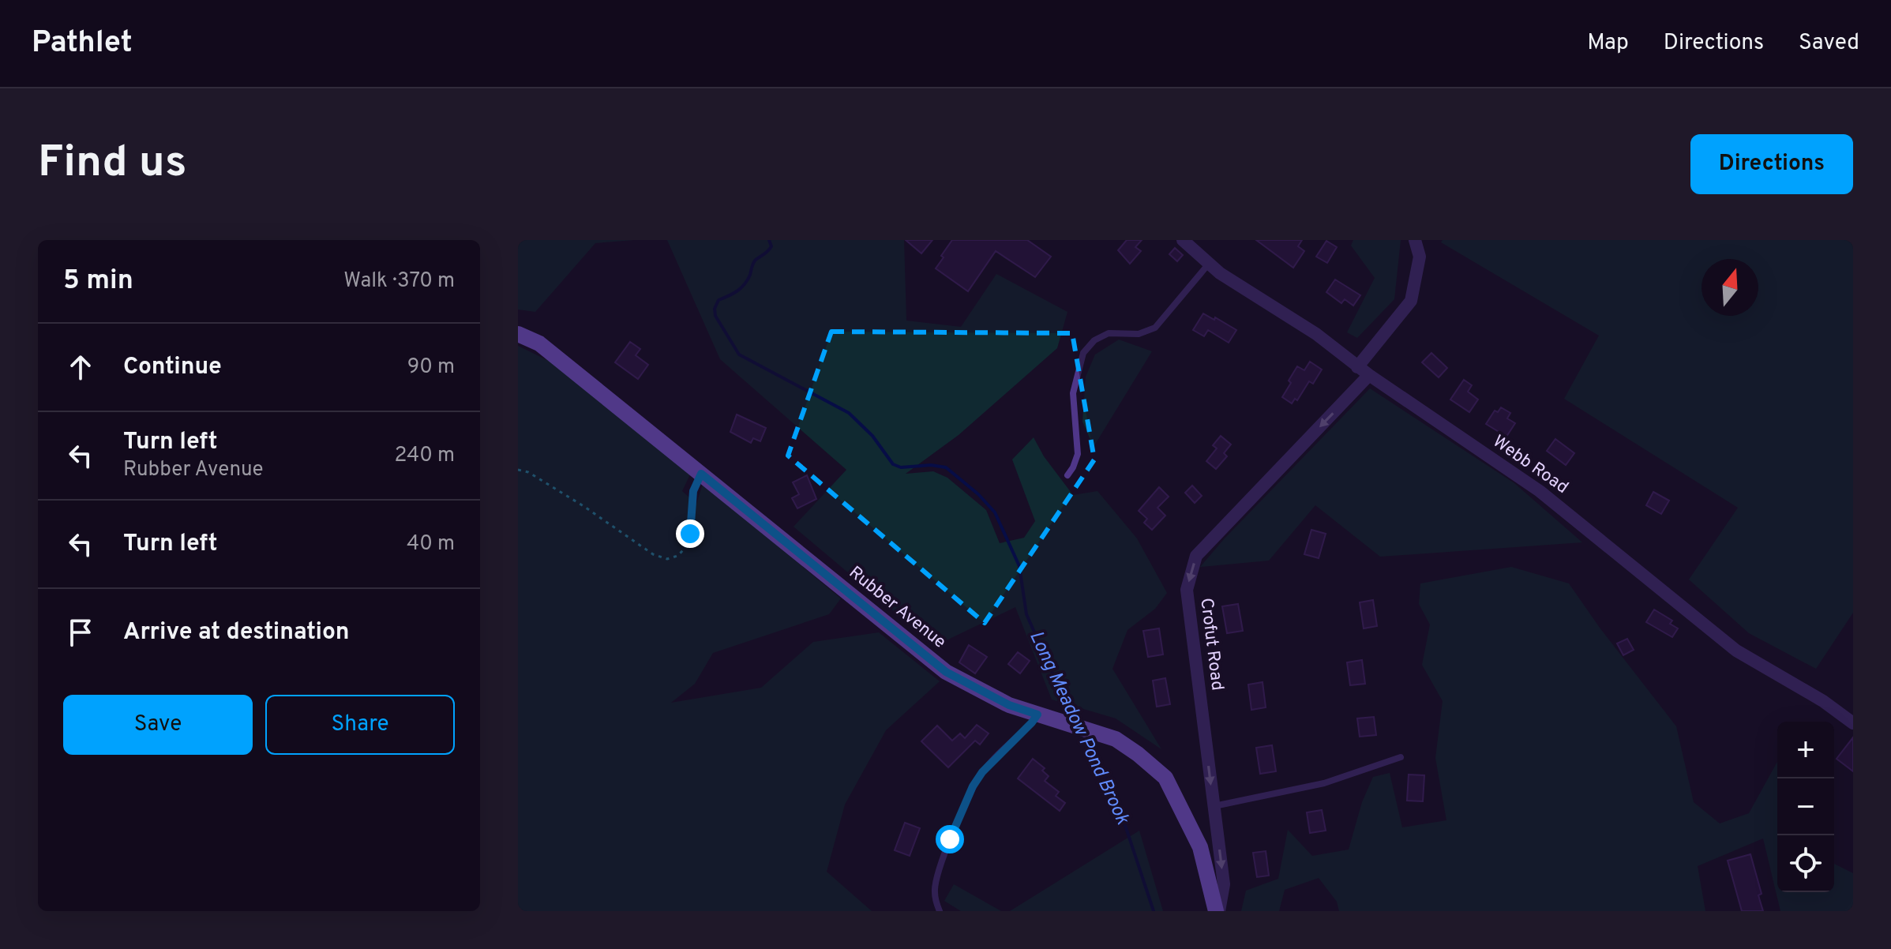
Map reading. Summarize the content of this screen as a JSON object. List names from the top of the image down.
{
  "streets": {
    "street": ["Webb Road", "Rubber Avenue", "Crofut Road"]
  },
  "crossings": [
    ["Webb Road", "Crofut Road"],
    ["Rubber Avenue", "Crofut Road"]
  ],
  "one_way": ["Crofut Road"],
  "water": ["Long Meadow Pond Brook"],
  "north": "top",
  "page": {
    "header": "Pathlet",
    "nav": ["Map", "Directions", "Saved"],
    "buttons": [
      "Directions",
      ["Save", "Share"]
    ],
    "title": "Find us",
    "heading": ["5 min", "Walk · 370 m"],
    "list": [
      ["Continue", "90 m"],
      ["Turn left", "Rubber Avenue", "240 m"],
      ["Turn left", "40 m"],
      "Arrive at destination"
    ],
    "map_buttons": ["+", "−"]
  }
}
